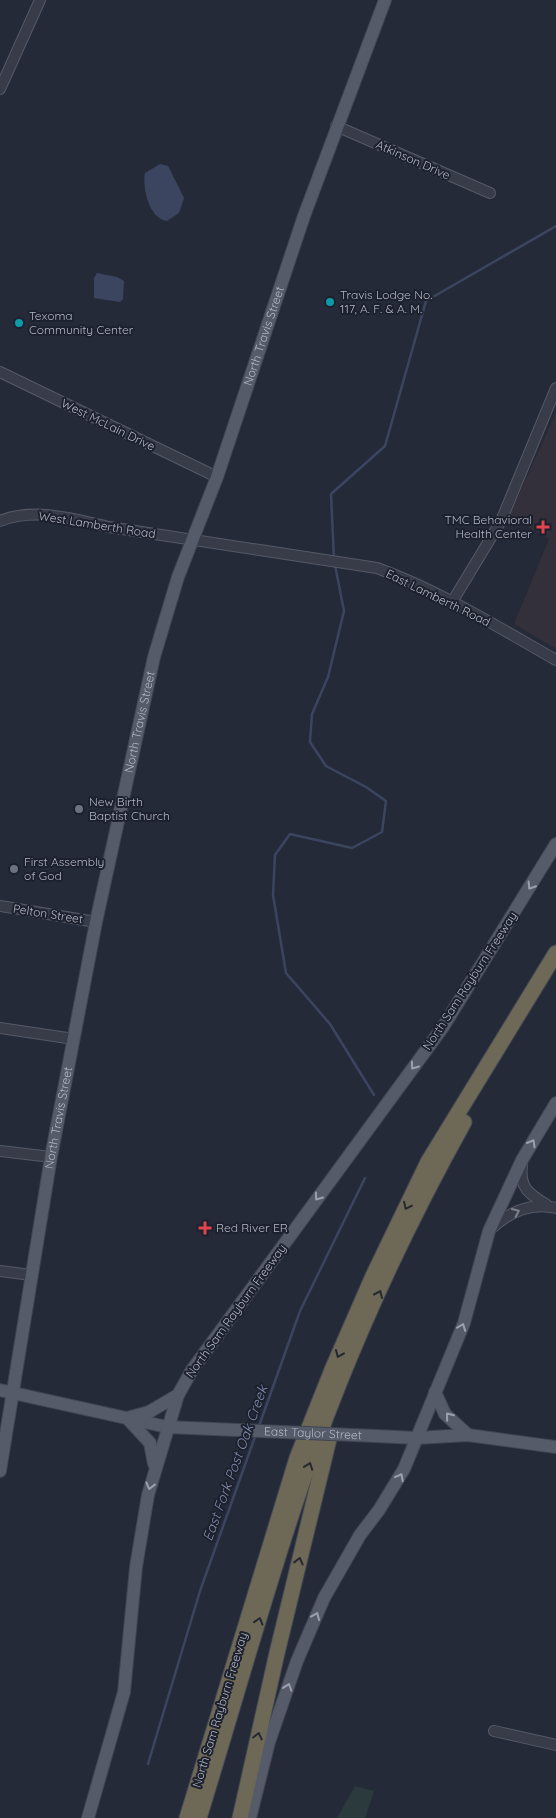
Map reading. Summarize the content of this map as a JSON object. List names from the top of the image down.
{
  "streets": {
    "highway": ["North Sam Rayburn Freeway"],
    "main road": ["North Travis Street", "East Taylor Street"],
    "street": [
      "Atkinson Drive",
      "West McLain Drive",
      "West Lamberth Road",
      "East Lamberth Road",
      "Pelton Street"
    ]
  },
  "crossings": [
    ["Atkinson Drive", "North Travis Street"],
    ["North Travis Street", "West McLain Drive"],
    ["North Travis Street", "West Lamberth Road"],
    ["North Travis Street", "East Lamberth Road"],
    ["North Travis Street", "Pelton Street"],
    ["North Travis Street", "East Taylor Street"],
    ["West Lamberth Road", "East Lamberth Road"],
    ["North Sam Rayburn Freeway", "East Taylor Street"]
  ],
  "water": ["East Fork Post Oak Creek"],
  "places": {
    "other": [
      "Travis Lodge No. 117, A. F. & A. M.",
      "Texoma Community Center",
      "New Birth Baptist Church",
      "First Assembly of God"
    ],
    "health": ["TMC Behavioral Health Center", "Red River ER"]
  }
}
